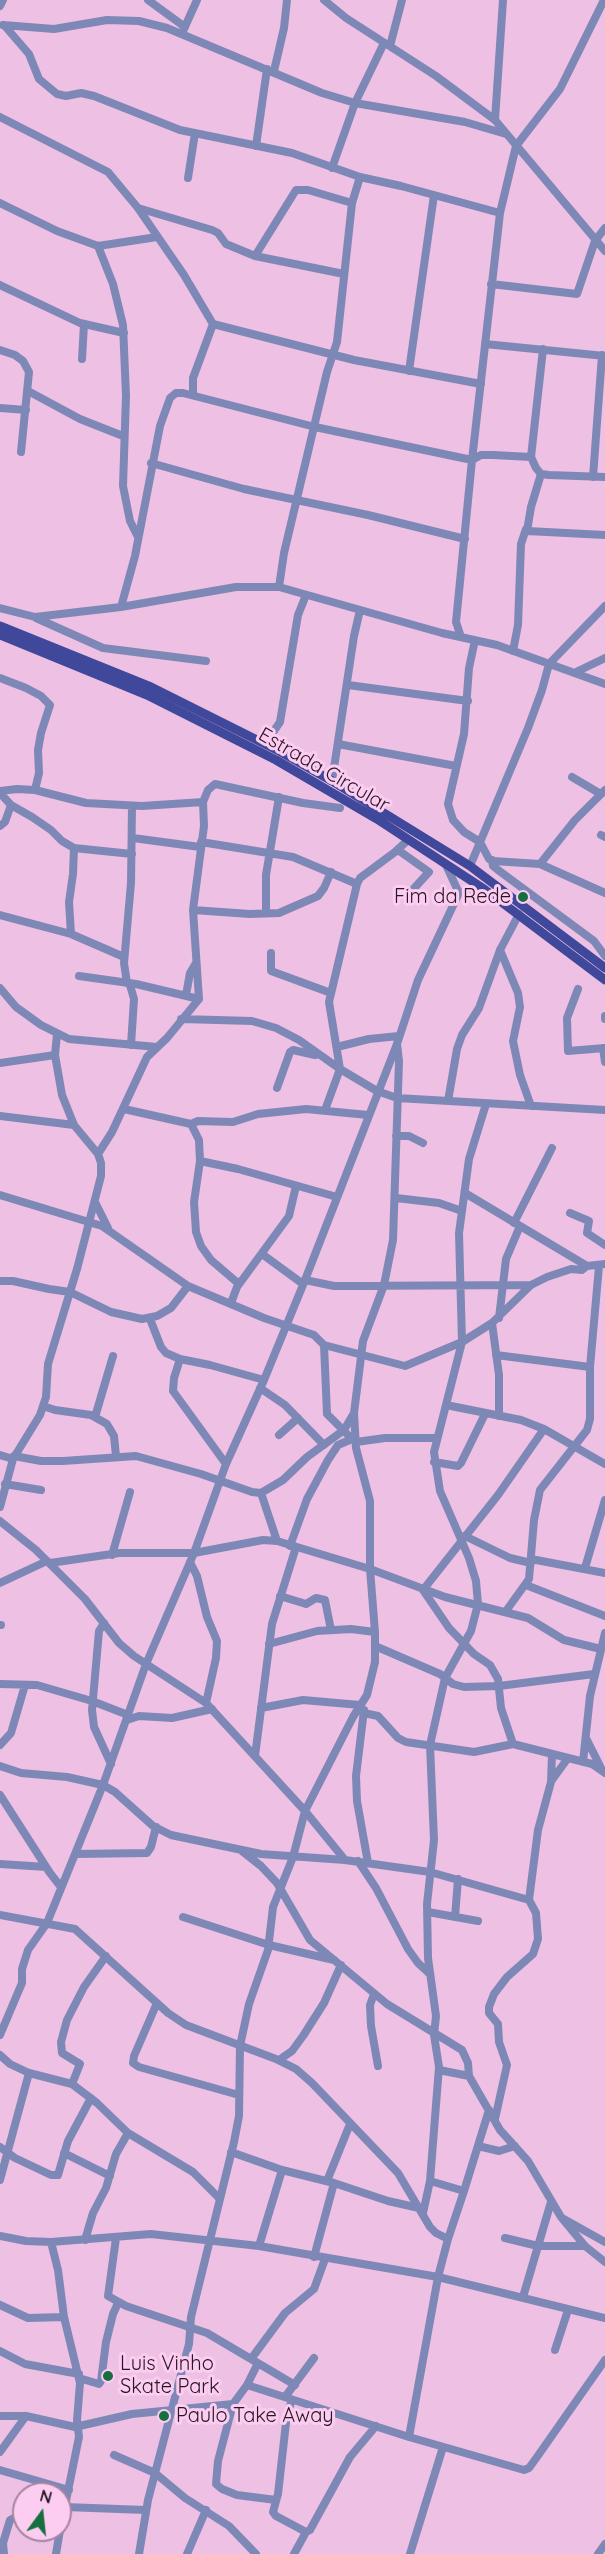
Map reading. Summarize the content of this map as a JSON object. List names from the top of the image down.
{
  "streets": {
    "main road": ["Estrada Circular"]
  },
  "places": ["Fim da Rede", "Luis Vinho Skate Park", "Paulo Take Away"],
  "north": "top"
}
